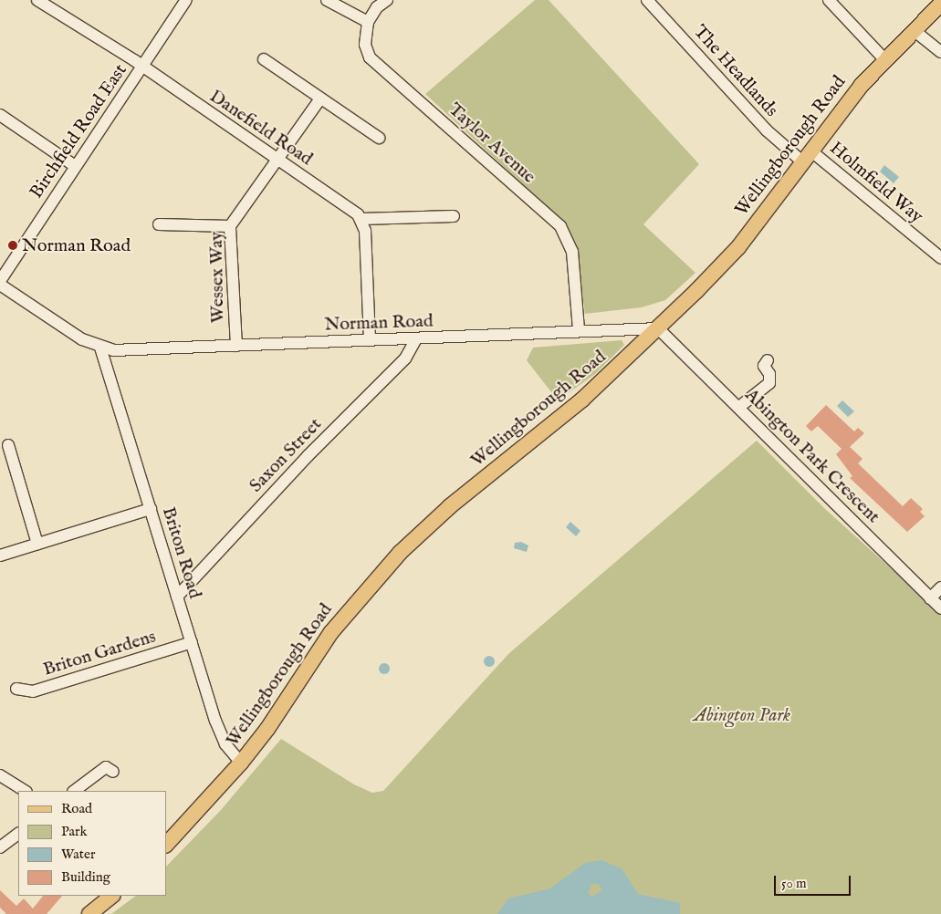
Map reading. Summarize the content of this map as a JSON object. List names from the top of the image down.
{
  "streets": {
    "main road": ["Wellingborough Road"],
    "street": [
      "The Headlands",
      "Danefield Road",
      "Birchfield Road East",
      "Taylor Avenue",
      "Holmfield Way",
      "Wessex Way",
      "Norman Road",
      "Saxon Street",
      "Abington Park Crescent",
      "Briton Road",
      "Briton Gardens"
    ]
  },
  "crossings": [
    ["The Headlands", "Wellingborough Road"],
    ["The Headlands", "Holmfield Way"],
    ["Danefield Road", "Birchfield Road East"],
    ["Danefield Road", "Wessex Way"],
    ["Birchfield Road East", "Norman Road"],
    ["Taylor Avenue", "Norman Road"],
    ["Wellingborough Road", "Holmfield Way"],
    ["Wellingborough Road", "Norman Road"],
    ["Wellingborough Road", "Abington Park Crescent"],
    ["Wellingborough Road", "Briton Road"],
    ["Wessex Way", "Norman Road"],
    ["Norman Road", "Saxon Street"],
    ["Norman Road", "Abington Park Crescent"],
    ["Norman Road", "Briton Road"],
    ["Saxon Street", "Briton Road"],
    ["Briton Road", "Briton Gardens"]
  ],
  "parks": ["Abington Park"],
  "places": ["Norman Road"],
  "legend": [
    "Road",
    "Park",
    "Water",
    "Building"
  ],
  "scale_bar": "50 m"
}
